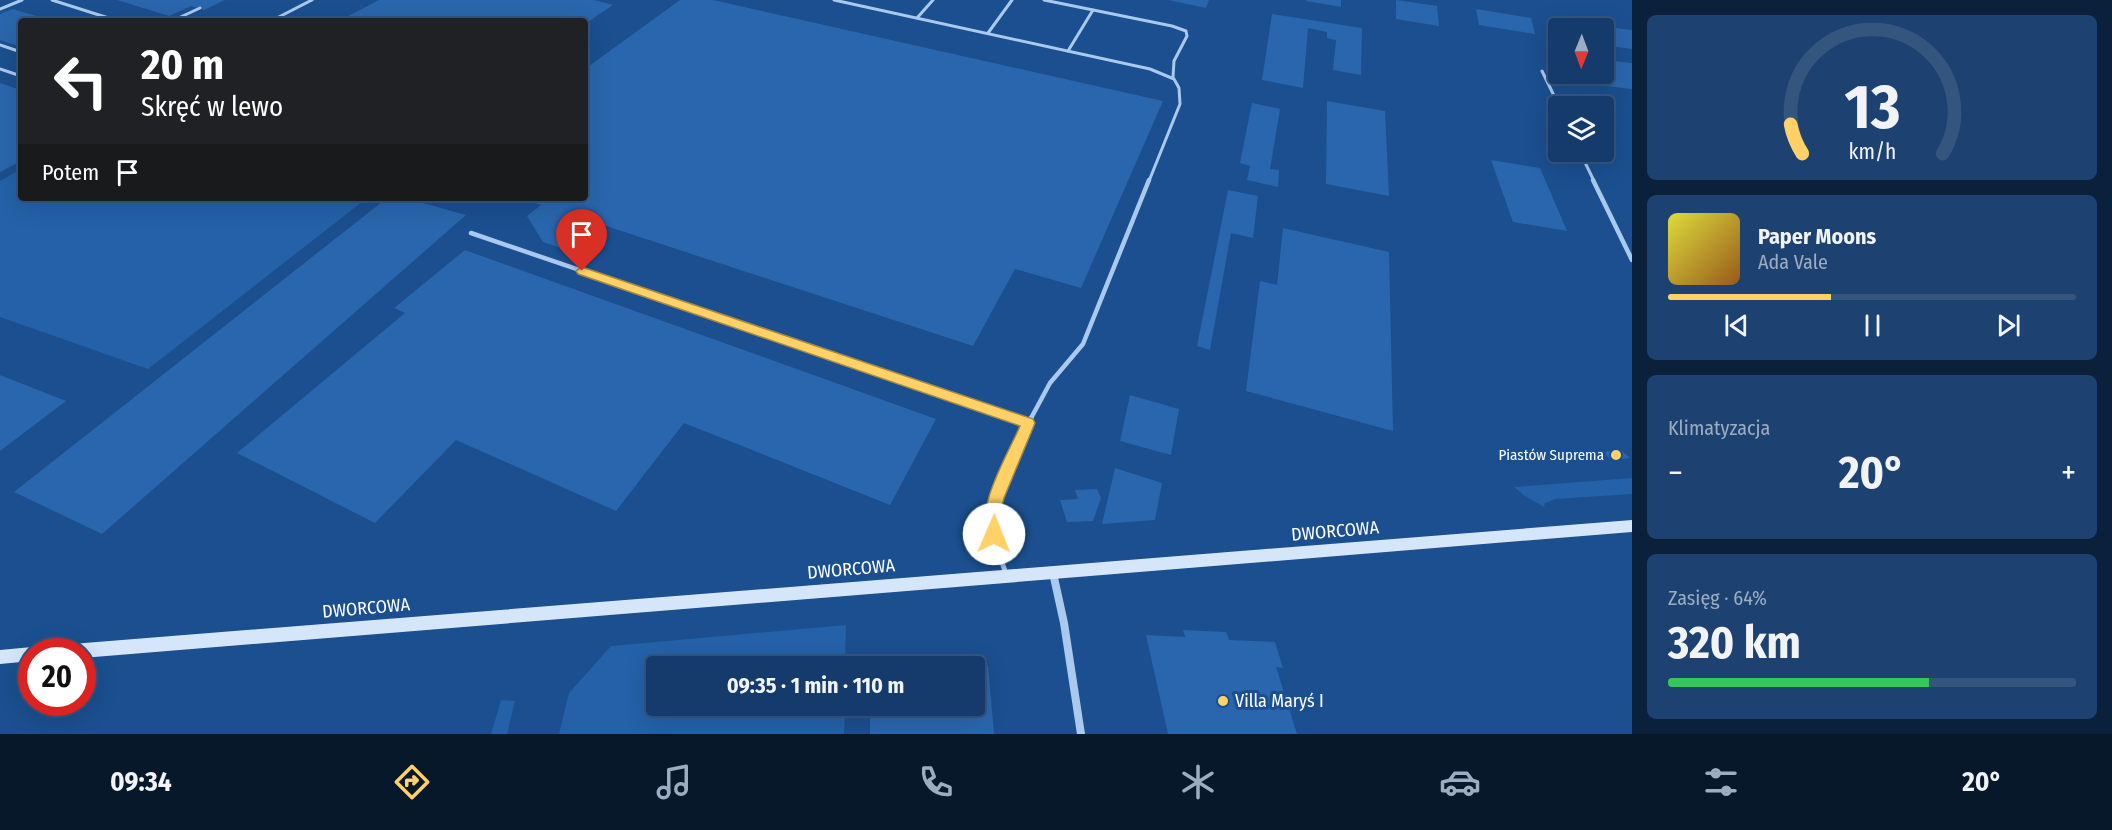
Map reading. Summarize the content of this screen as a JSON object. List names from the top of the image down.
{
  "streets": {
    "street": ["DWORCOWA"]
  },
  "places": ["Piastów Suprema", "Villa Maryś I"],
  "north": "bottom",
  "page": {
    "turn": ["20 m", "Skręć w lewo"],
    "then": "Potem",
    "song": ["Paper Moons", "Ada Vale"],
    "tile": [
      "Klimatyzacja",
      ["Zasięg · 64%", "320 km"]
    ],
    "heat": ["−", "20°", "+"],
    "limit": "20",
    "trip": "09:35 · 1 min · 110 m",
    "tabs": ["09:34", "20°"],
    "gauge": ["13", "km/h"]
  }
}
